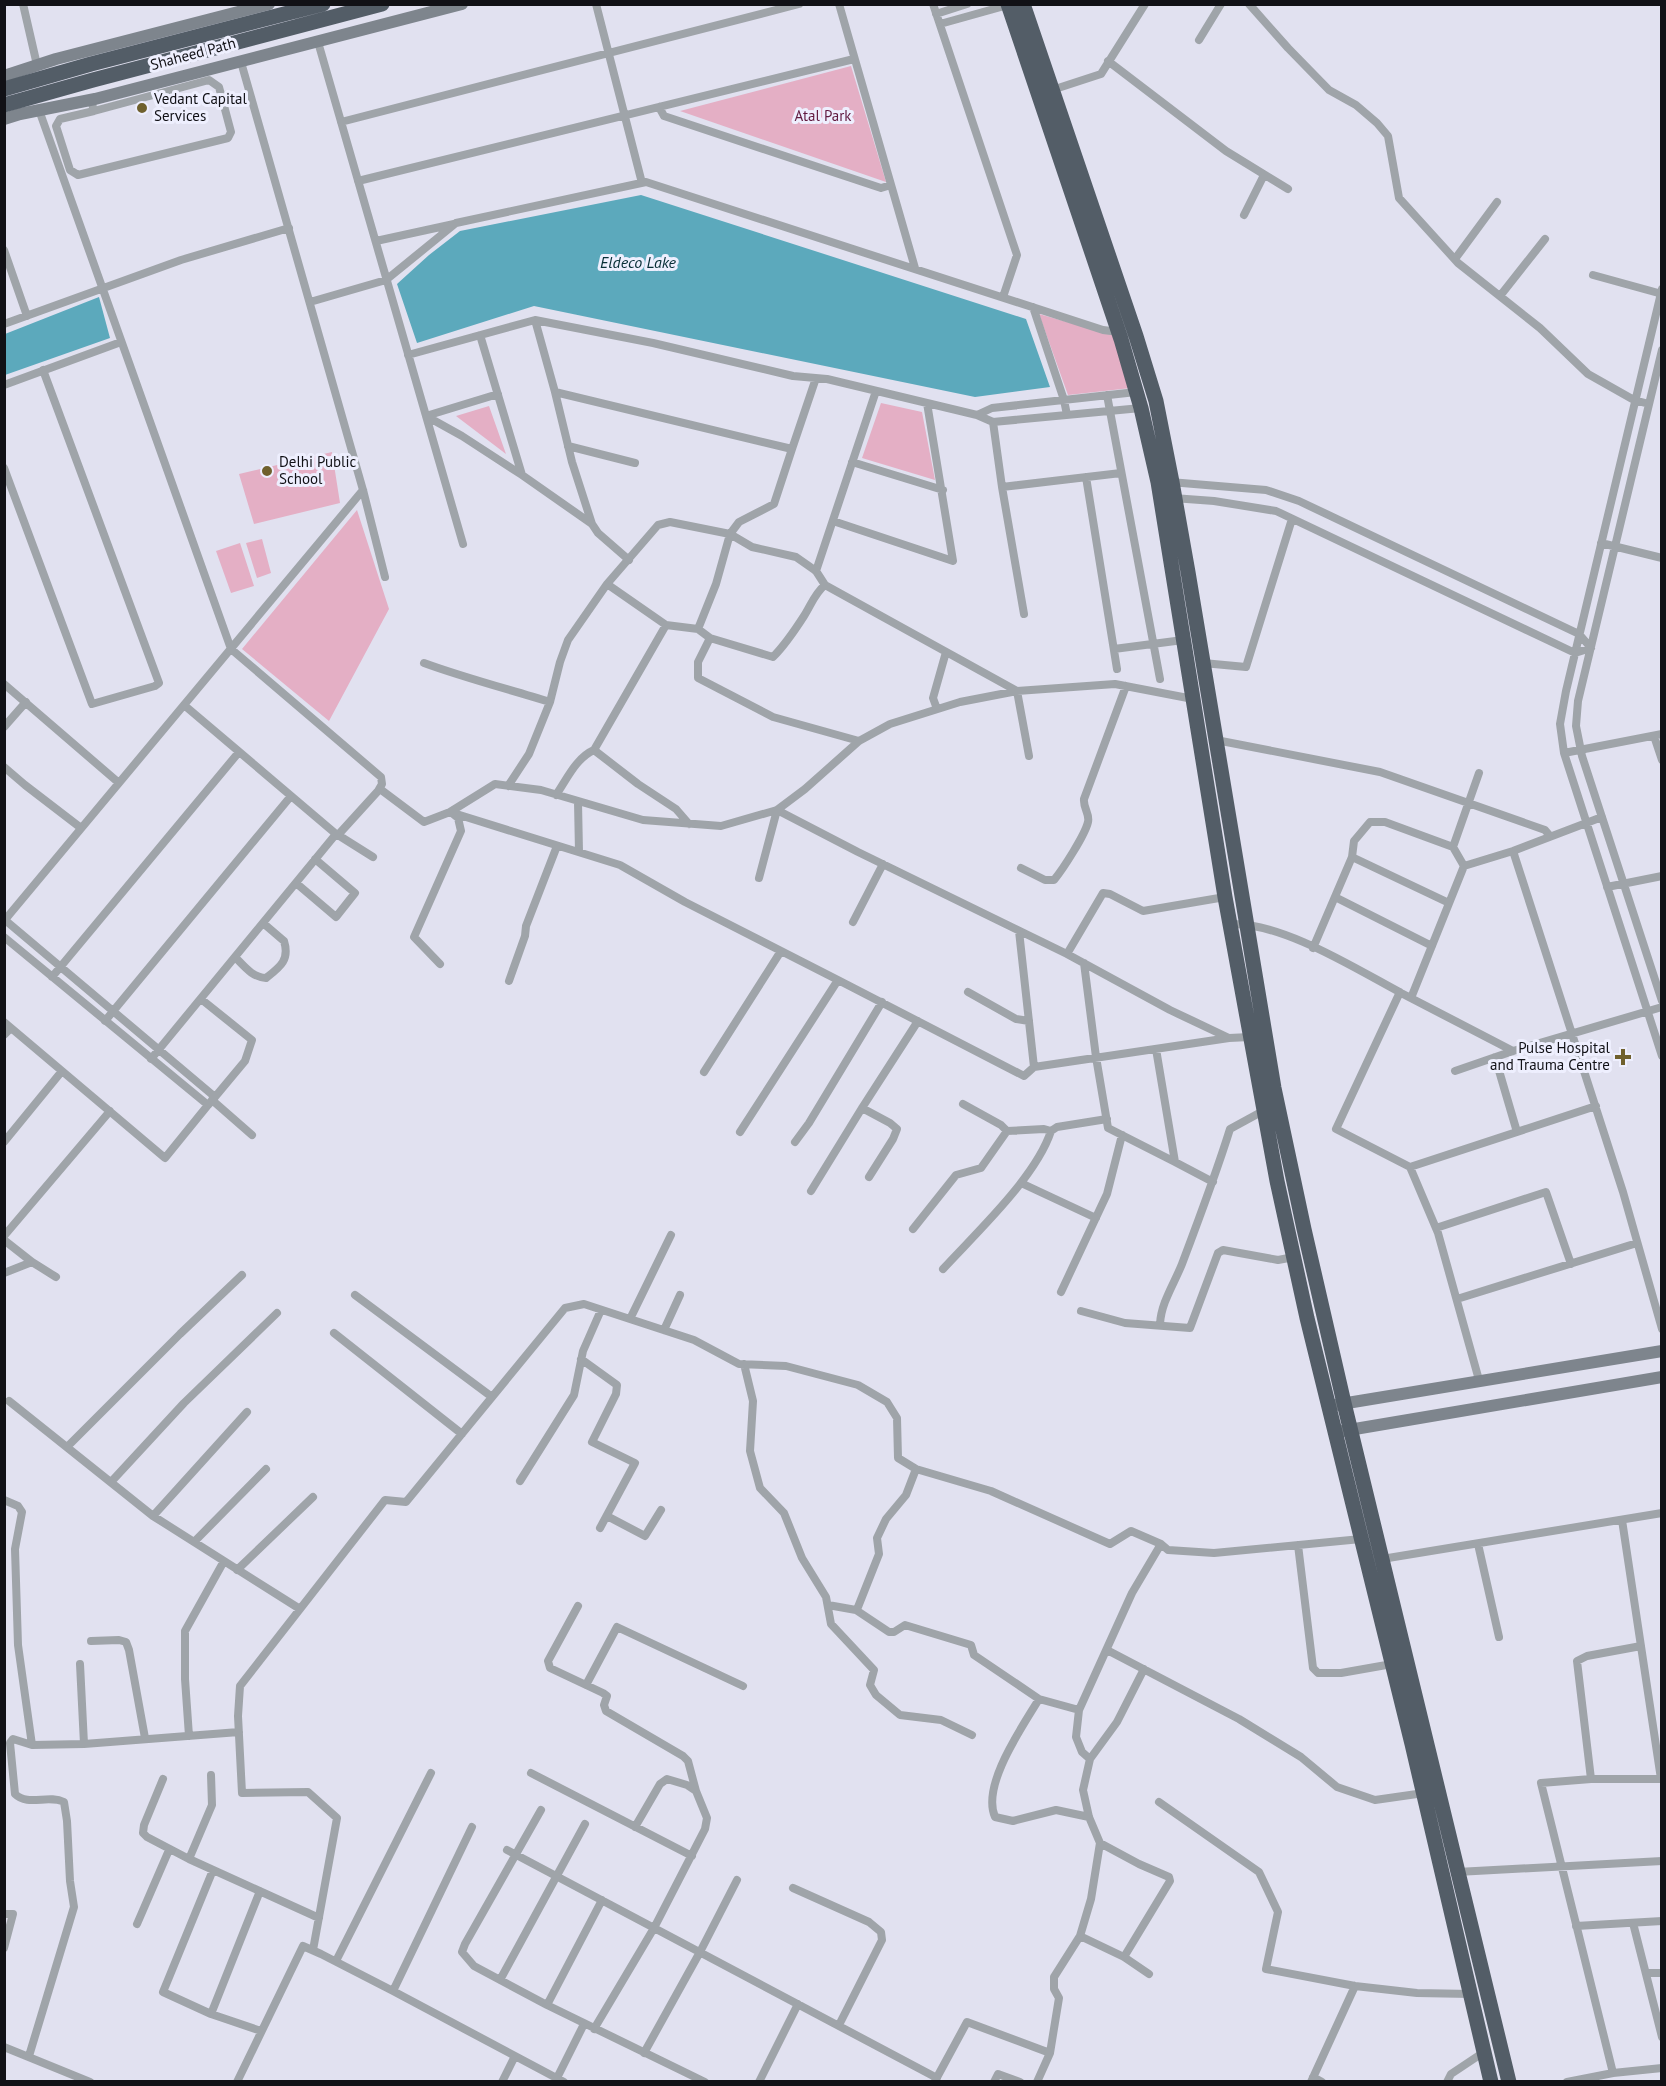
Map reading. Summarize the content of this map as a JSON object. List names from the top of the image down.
{
  "streets": {
    "highway": ["Shaheed Path"]
  },
  "water": ["Eldeco Lake"],
  "parks": ["Atal Park"],
  "places": {
    "other": ["Vedant Capital Services", "Delhi Public School"],
    "health": ["Pulse Hospital and Trauma Centre"]
  }
}
